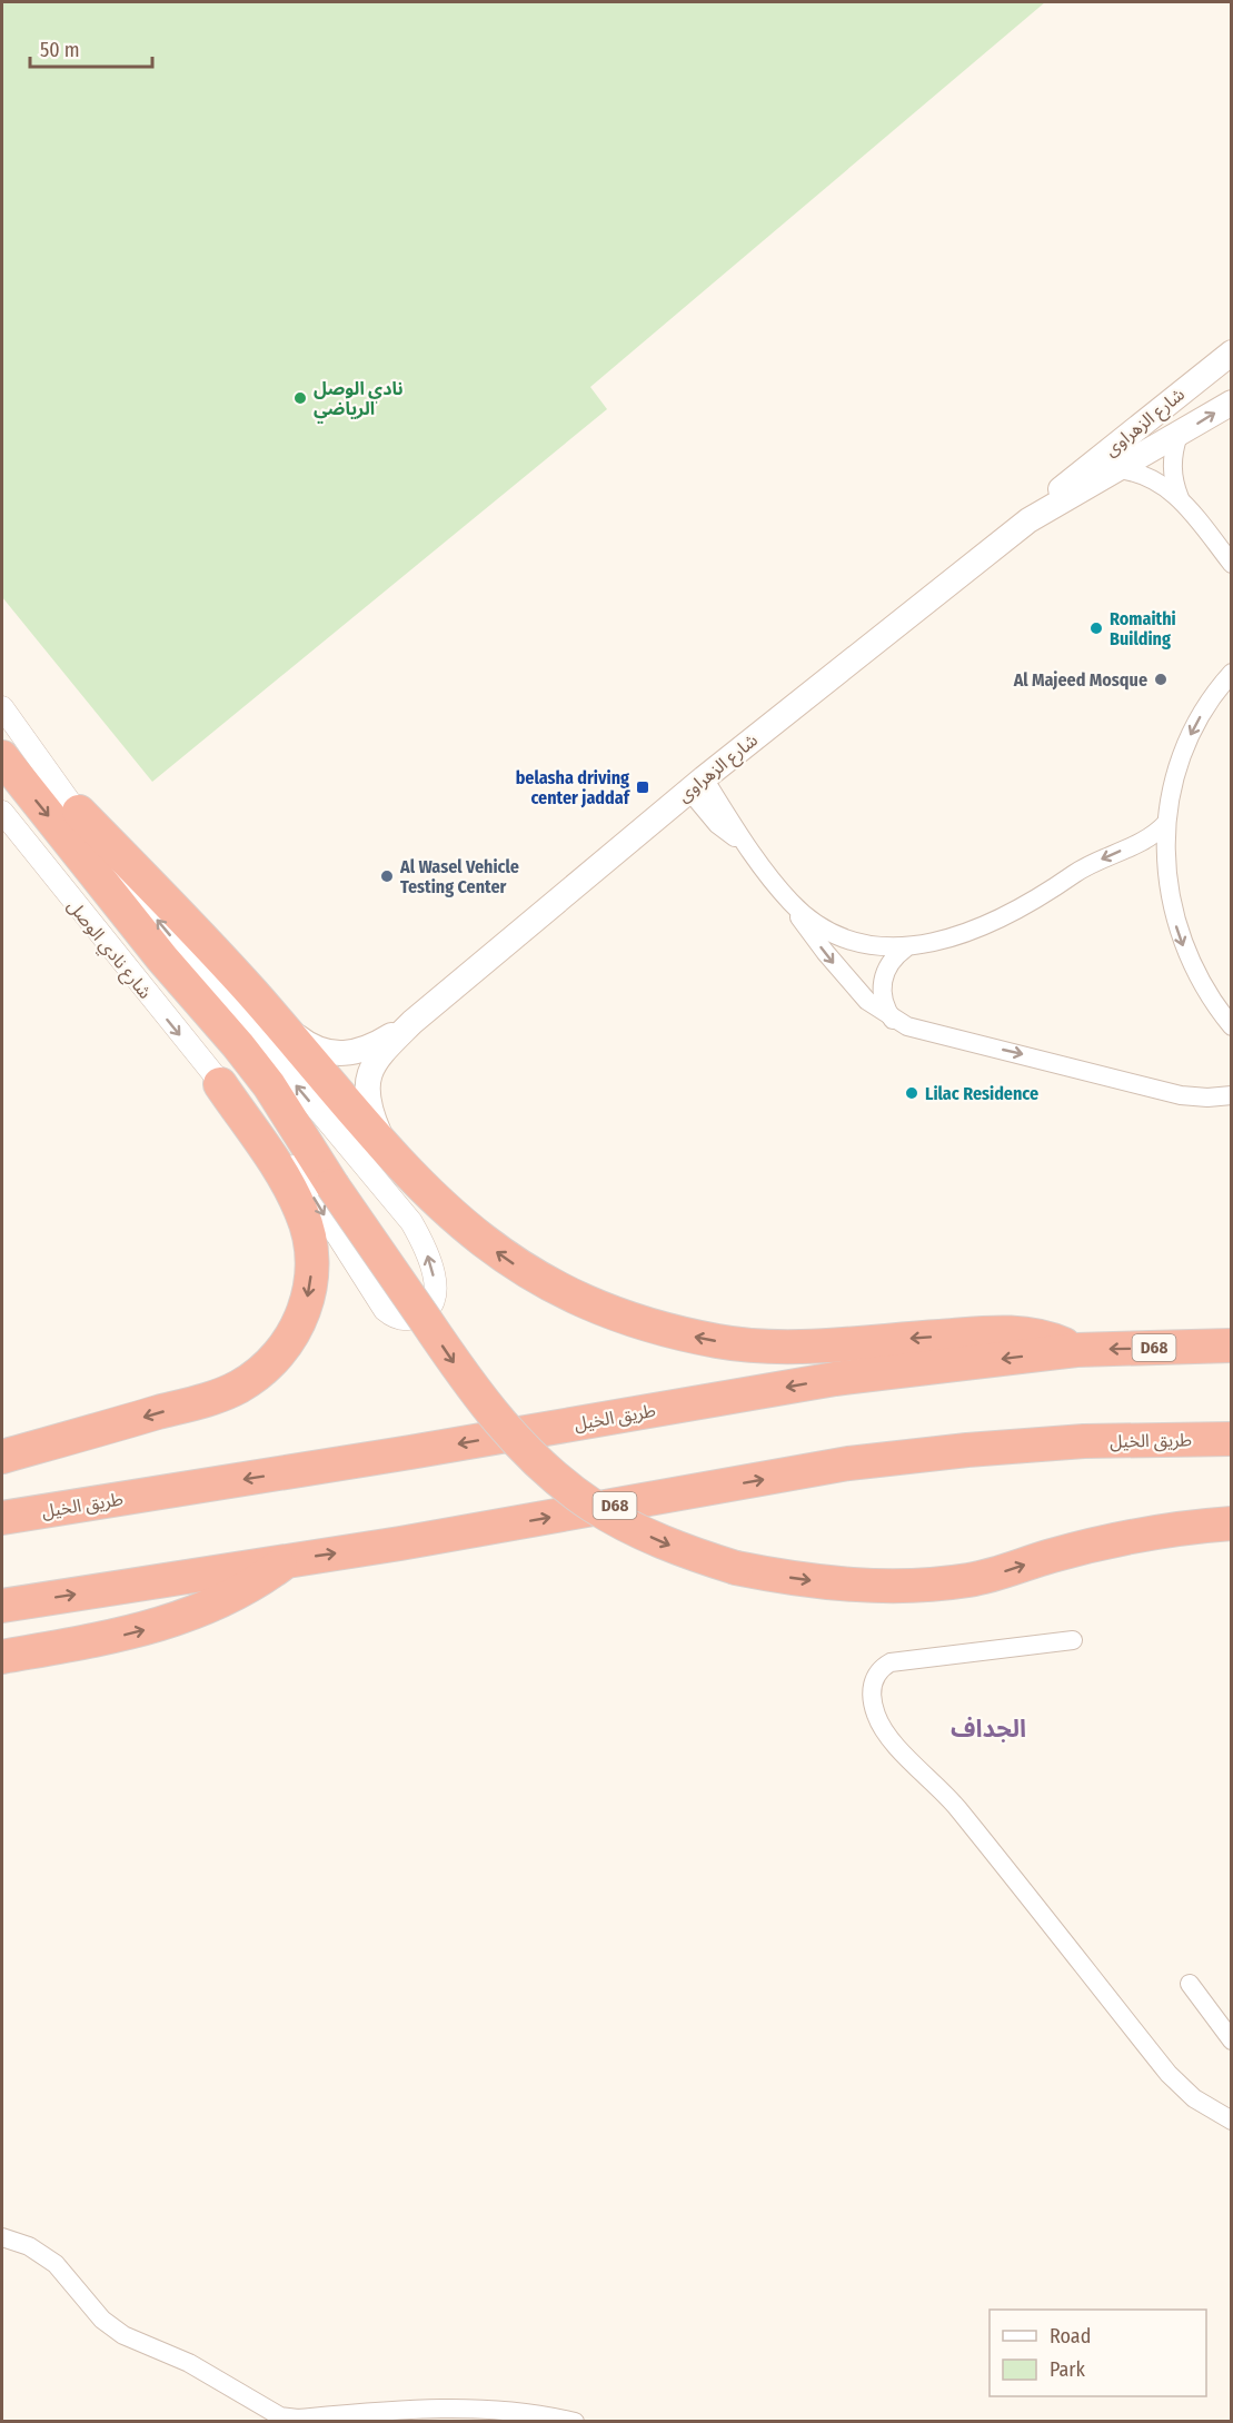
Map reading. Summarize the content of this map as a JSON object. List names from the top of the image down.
{
  "streets": {
    "highway": ["D68", "طريق الخيل"],
    "main road": ["شارع الزهراوى"],
    "street": ["شارع نادي الوصل"]
  },
  "districts": ["الجداف"],
  "places": {
    "other": [
      "نادي الوصل الرياضي",
      "Romaithi Building",
      "Al Majeed Mosque",
      "Al Wasel Vehicle Testing Center",
      "Lilac Residence"
    ],
    "transit": ["belasha driving center jaddaf"]
  },
  "legend": ["Road", "Park"],
  "scale_bar": "50 m"
}
